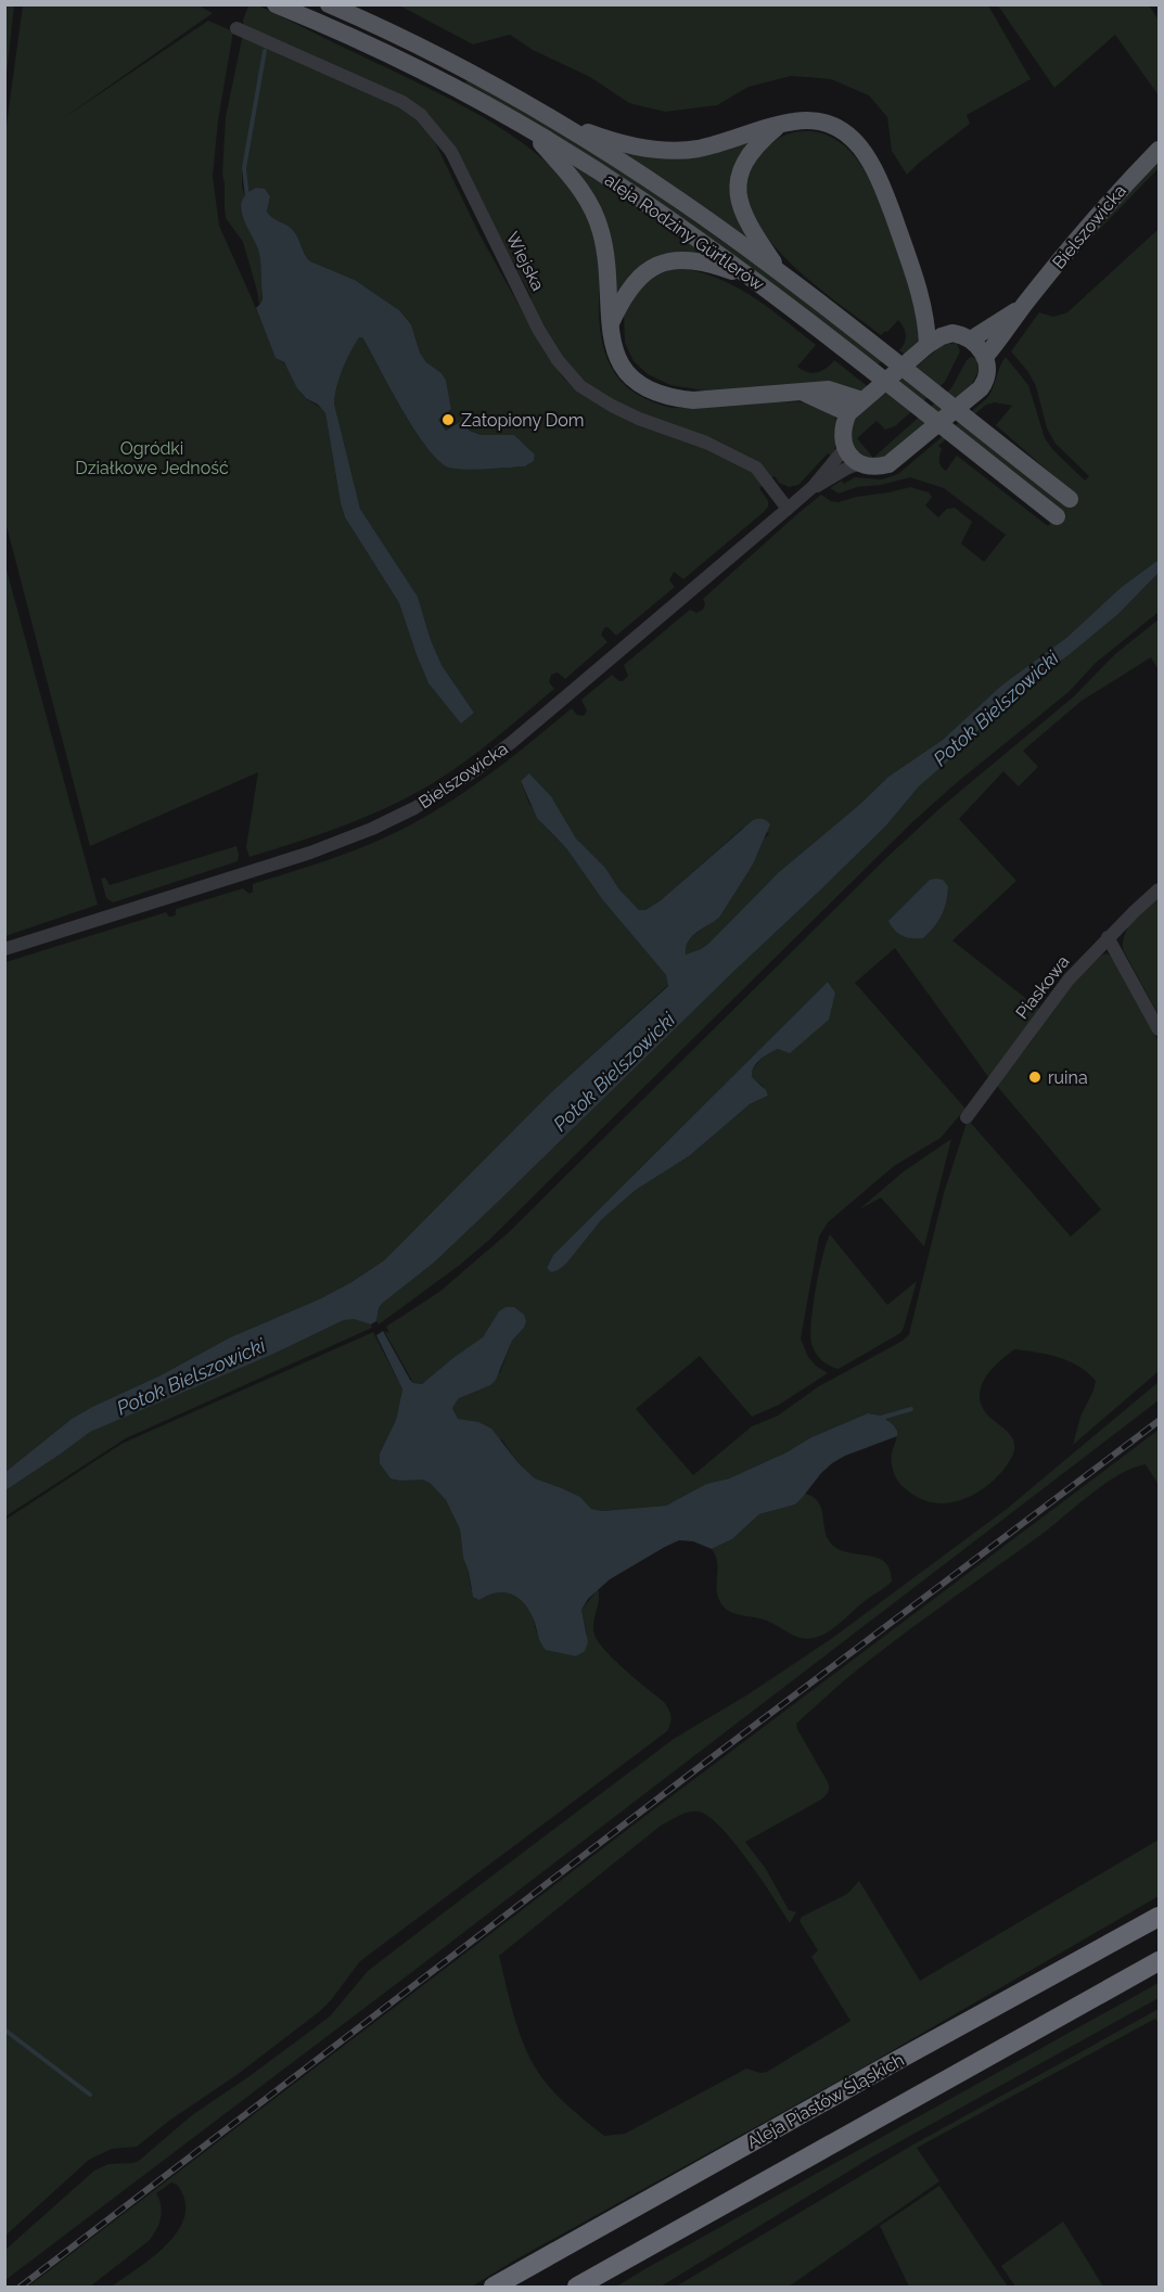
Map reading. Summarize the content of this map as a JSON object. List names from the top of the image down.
{
  "streets": {
    "highway": ["Aleja Piastów Śląskich"],
    "main road": ["Bielszowicka", "aleja Rodziny Gürtlerów"],
    "street": ["Wiejska", "Piaskowa"]
  },
  "crossings": [
    ["Bielszowicka", "Wiejska"]
  ],
  "water": ["Potok Bielszowicki"],
  "parks": ["Ogródki Działkowe Jedność"],
  "places": ["Zatopiony Dom", "ruina"]
}
